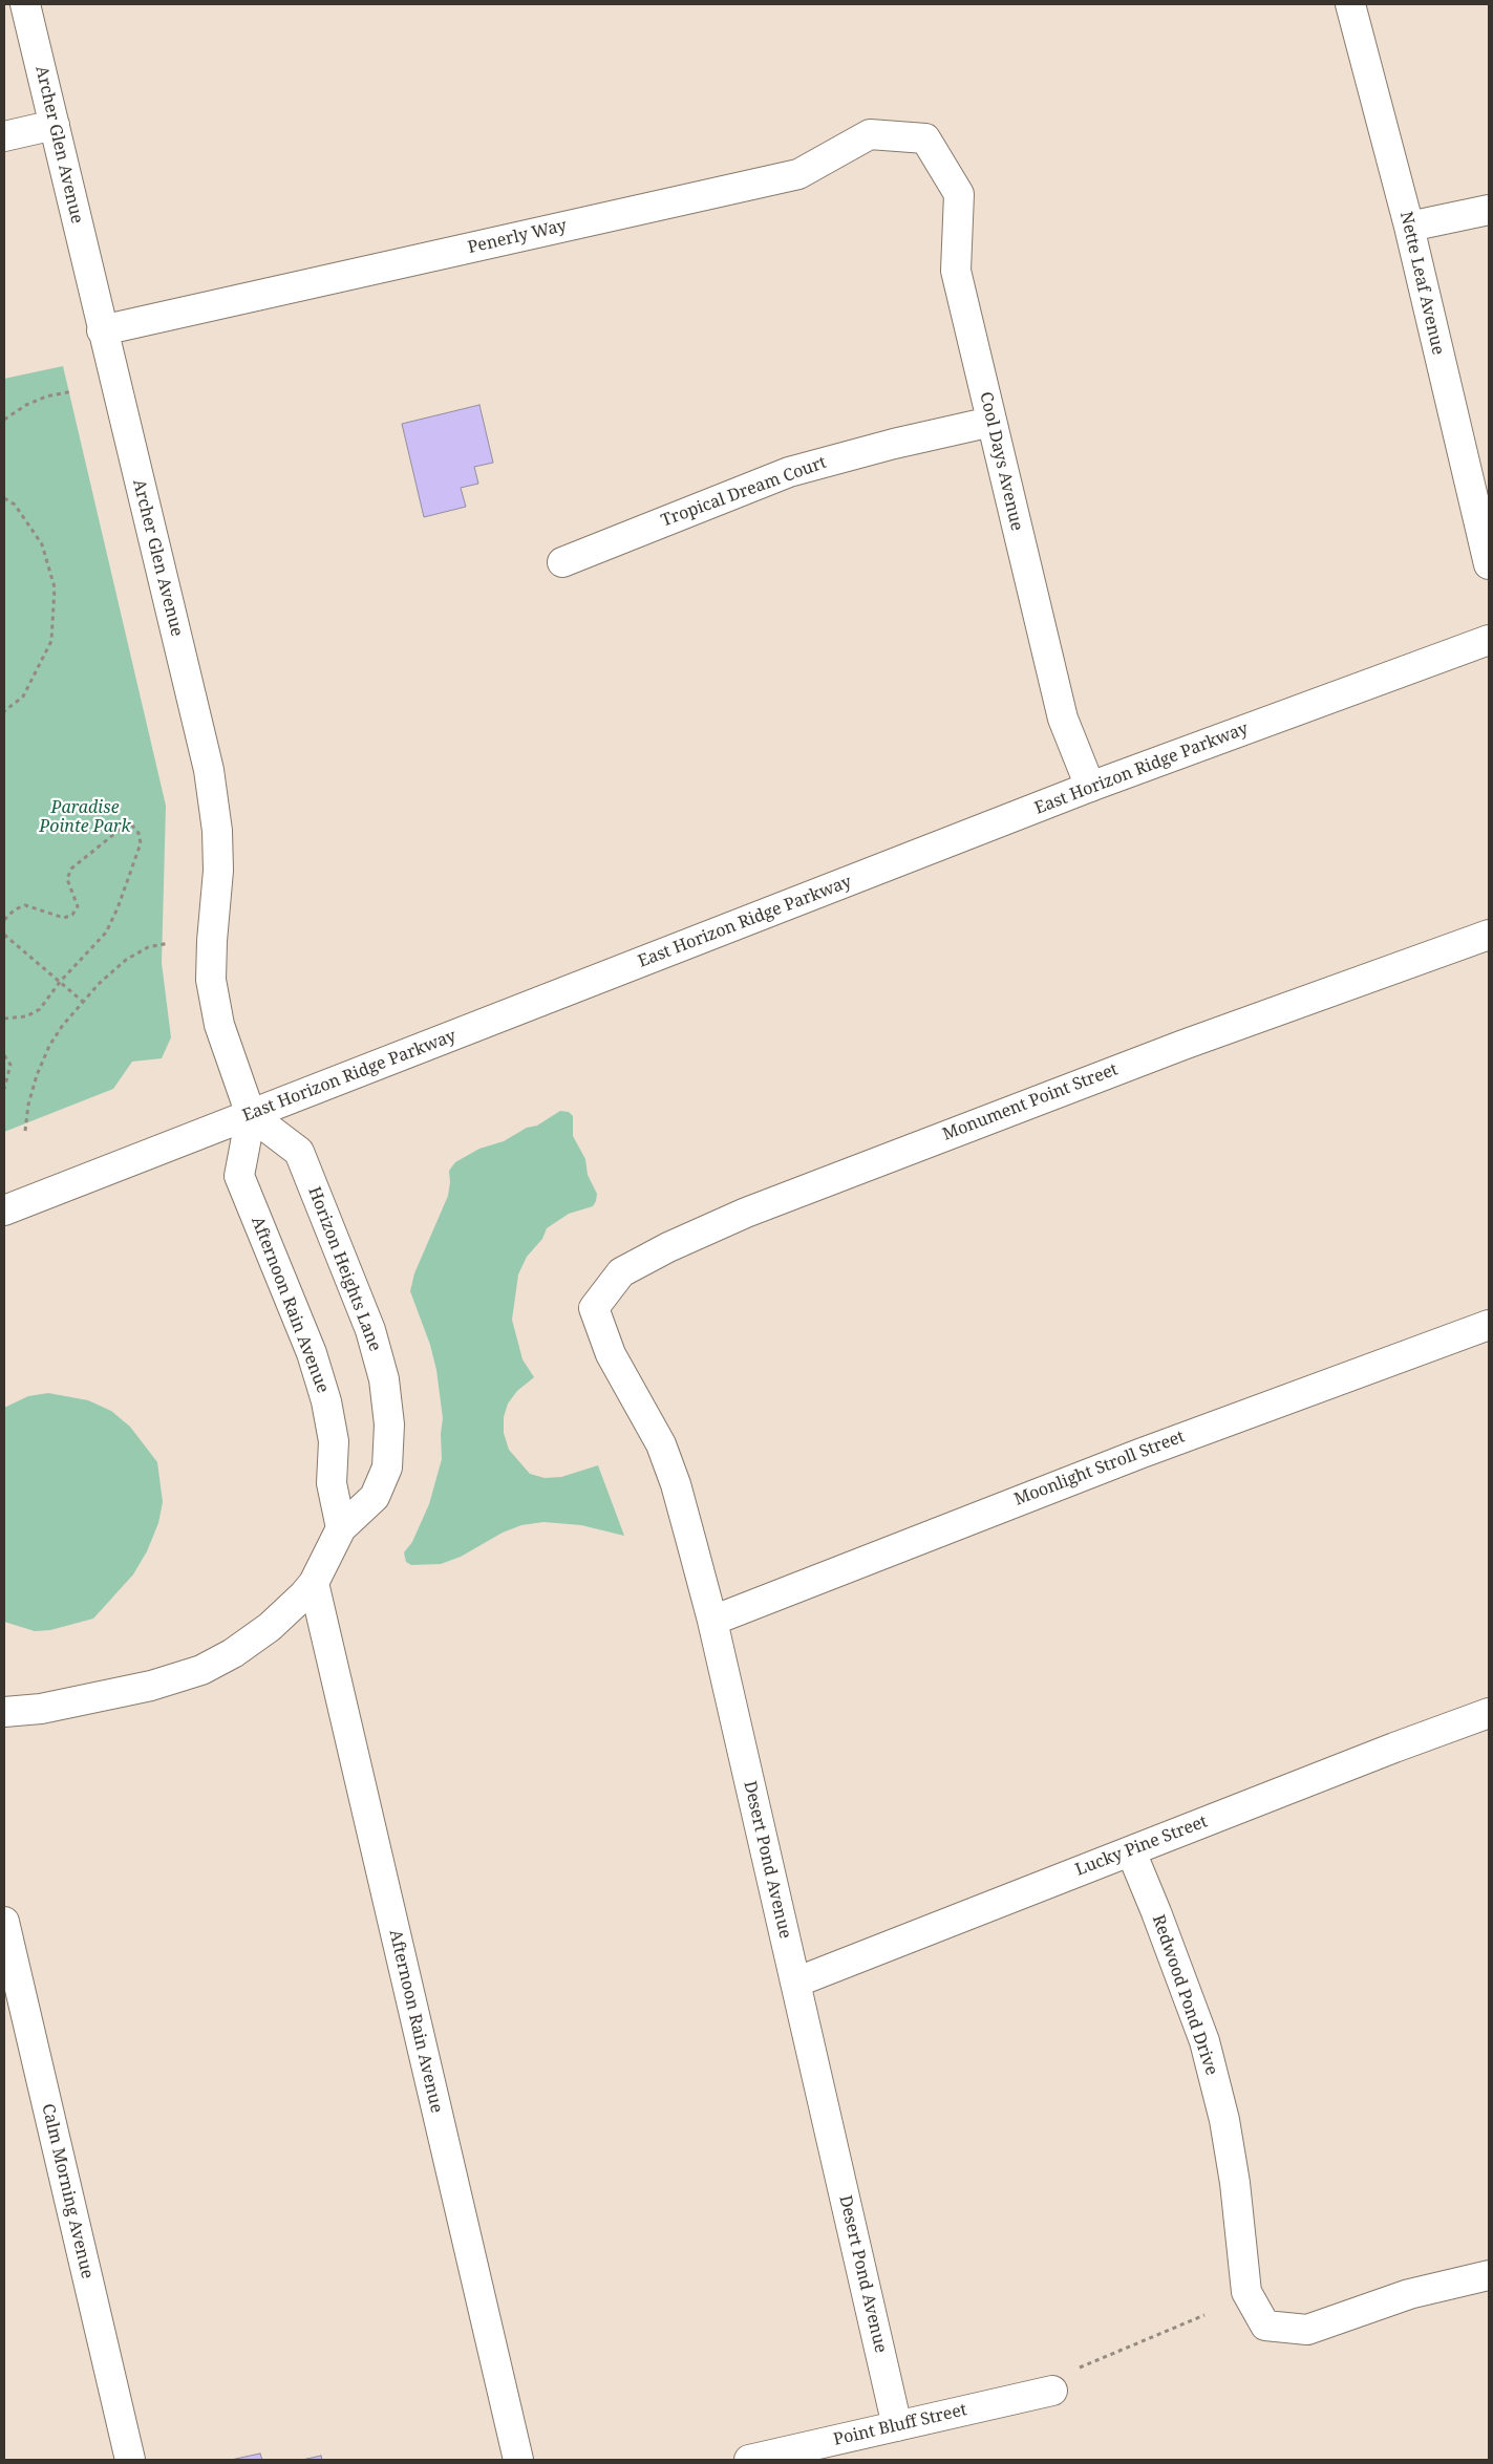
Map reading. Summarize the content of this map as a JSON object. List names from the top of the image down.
{
  "streets": {
    "street": [
      "Archer Glen Avenue",
      "Penerly Way",
      "Nette Leaf Avenue",
      "Cool Days Avenue",
      "Tropical Dream Court",
      "East Horizon Ridge Parkway",
      "Monument Point Street",
      "Horizon Heights Lane",
      "Afternoon Rain Avenue",
      "Moonlight Stroll Street",
      "Lucky Pine Street",
      "Desert Pond Avenue",
      "Redwood Pond Drive",
      "Calm Morning Avenue",
      "Point Bluff Street"
    ]
  },
  "crossings": [
    ["Archer Glen Avenue", "Penerly Way"],
    ["Archer Glen Avenue", "East Horizon Ridge Parkway"],
    ["Archer Glen Avenue", "Horizon Heights Lane"],
    ["Archer Glen Avenue", "Afternoon Rain Avenue"],
    ["Penerly Way", "Cool Days Avenue"],
    ["Cool Days Avenue", "Tropical Dream Court"],
    ["Cool Days Avenue", "East Horizon Ridge Parkway"],
    ["East Horizon Ridge Parkway", "Horizon Heights Lane"],
    ["East Horizon Ridge Parkway", "Afternoon Rain Avenue"],
    ["Monument Point Street", "Desert Pond Avenue"],
    ["Horizon Heights Lane", "Afternoon Rain Avenue"],
    ["Moonlight Stroll Street", "Desert Pond Avenue"],
    ["Lucky Pine Street", "Desert Pond Avenue"],
    ["Lucky Pine Street", "Redwood Pond Drive"],
    ["Desert Pond Avenue", "Point Bluff Street"]
  ],
  "parks": ["Paradise Pointe Park"]
}
